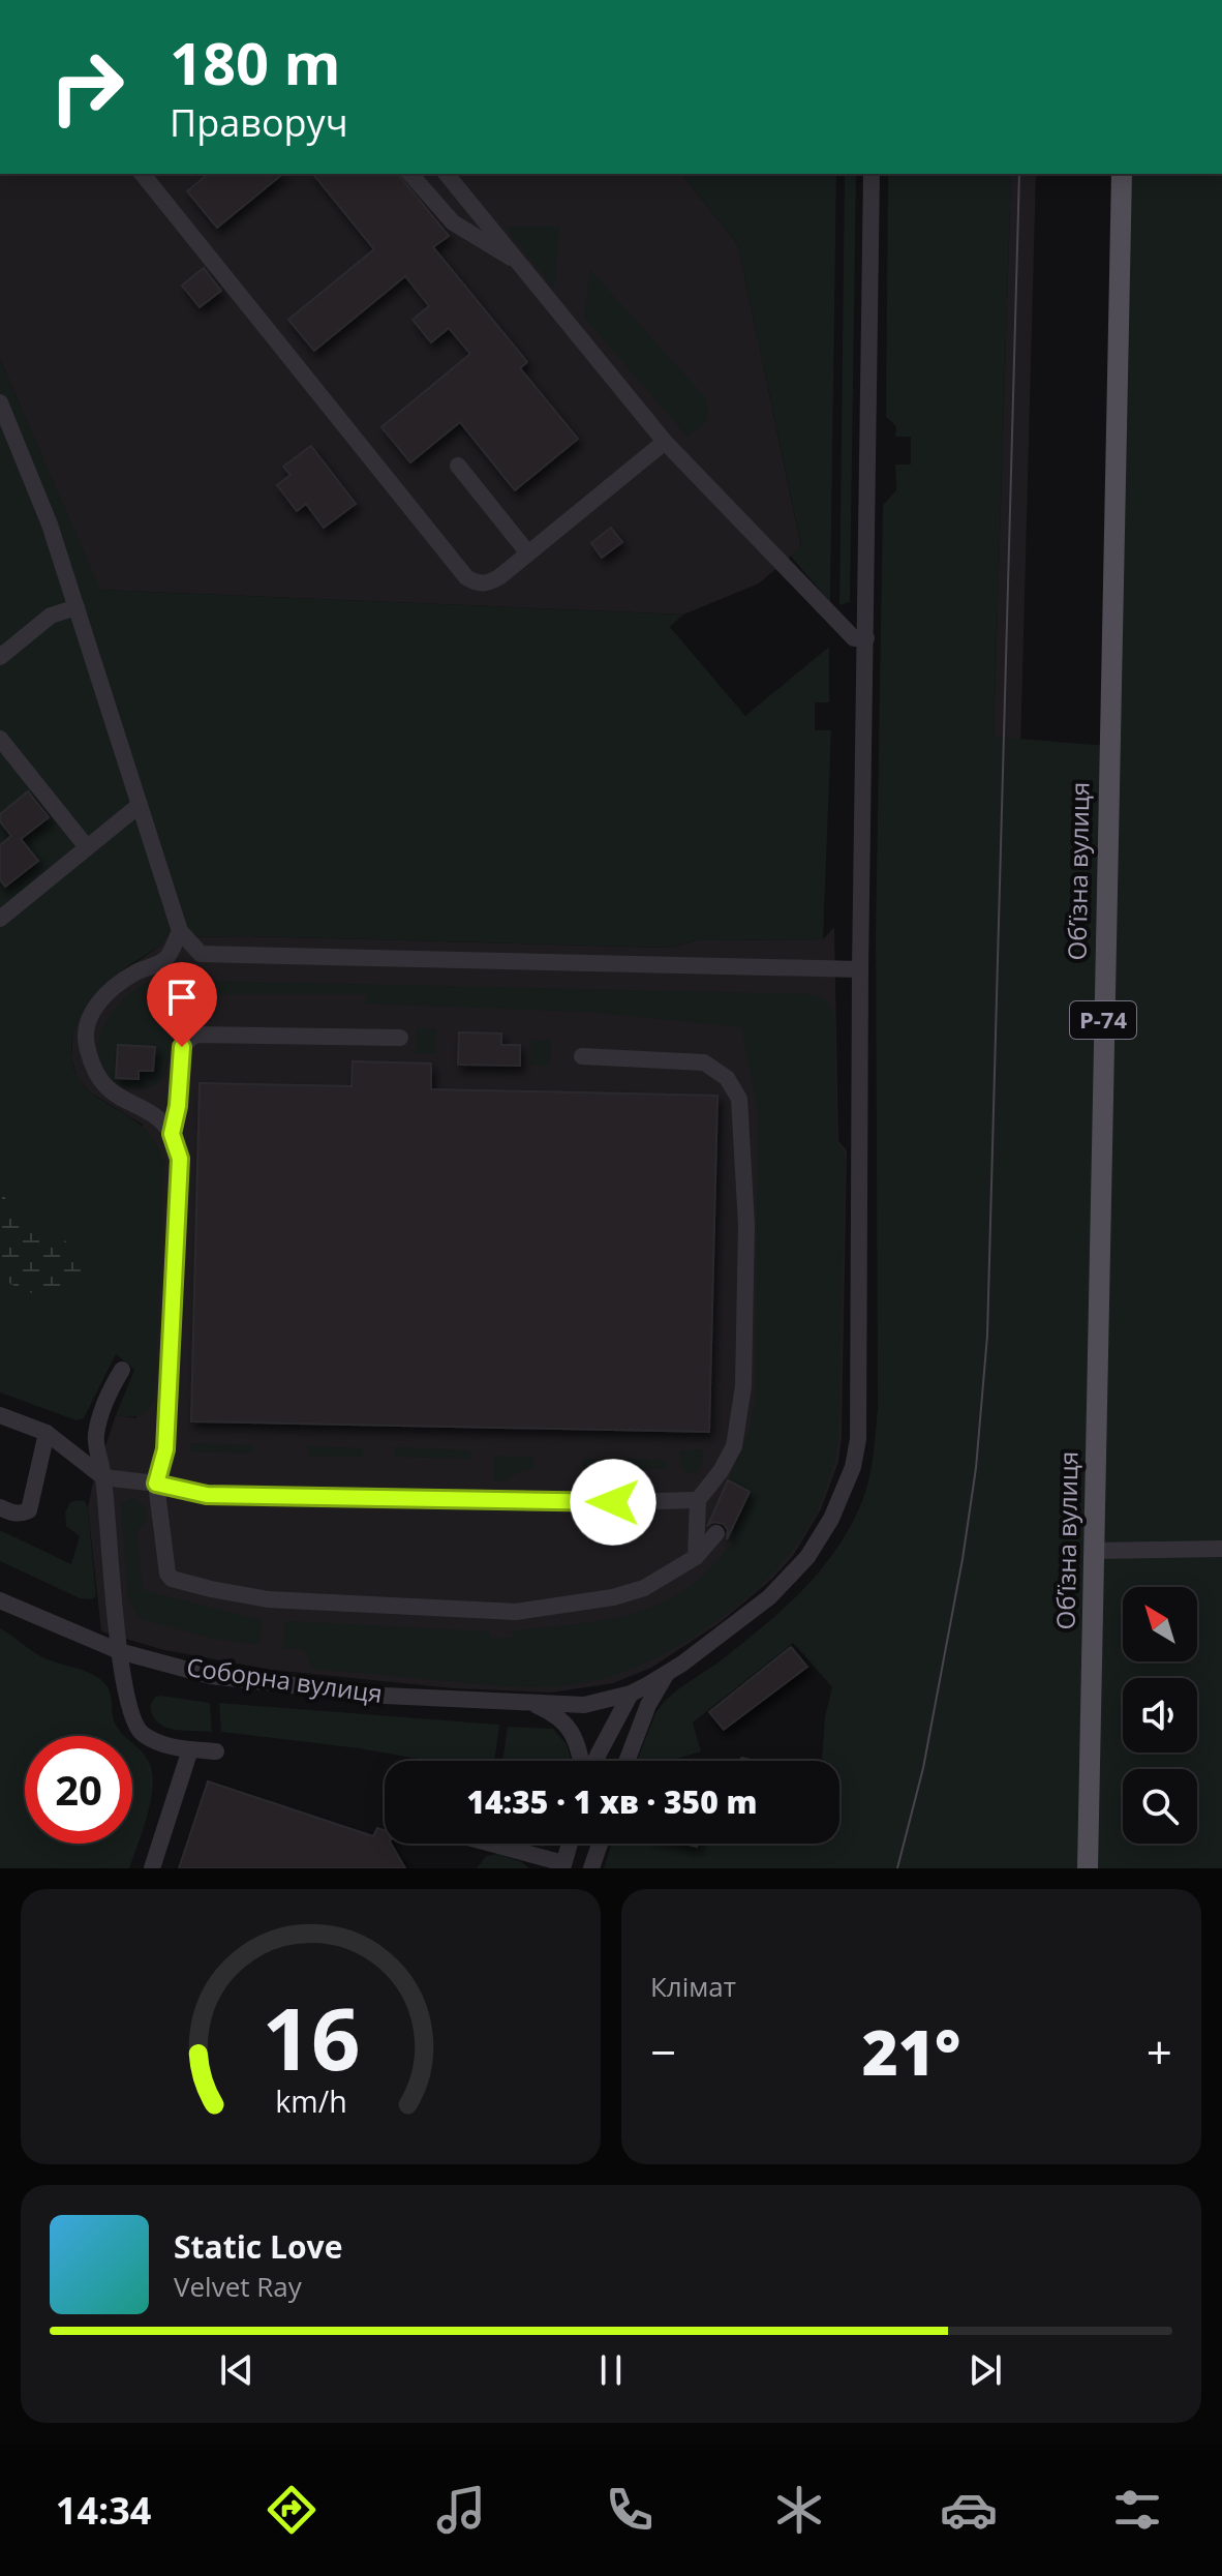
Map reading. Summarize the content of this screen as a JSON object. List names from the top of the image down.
{
  "streets": {
    "main road": ["Обʼїзна вулиця", "Р-74"],
    "street": ["Соборна вулиця"]
  },
  "north": "top left",
  "page": {
    "turn": ["180 m", "Праворуч"],
    "limit": "20",
    "trip": "14:35 · 1 хв · 350 m",
    "tile": "Клімат",
    "heat": ["−", "21°", "+"],
    "song": ["Static Love", "Velvet Ray"],
    "tabs": "14:34",
    "gauge": ["16", "km/h"]
  }
}
